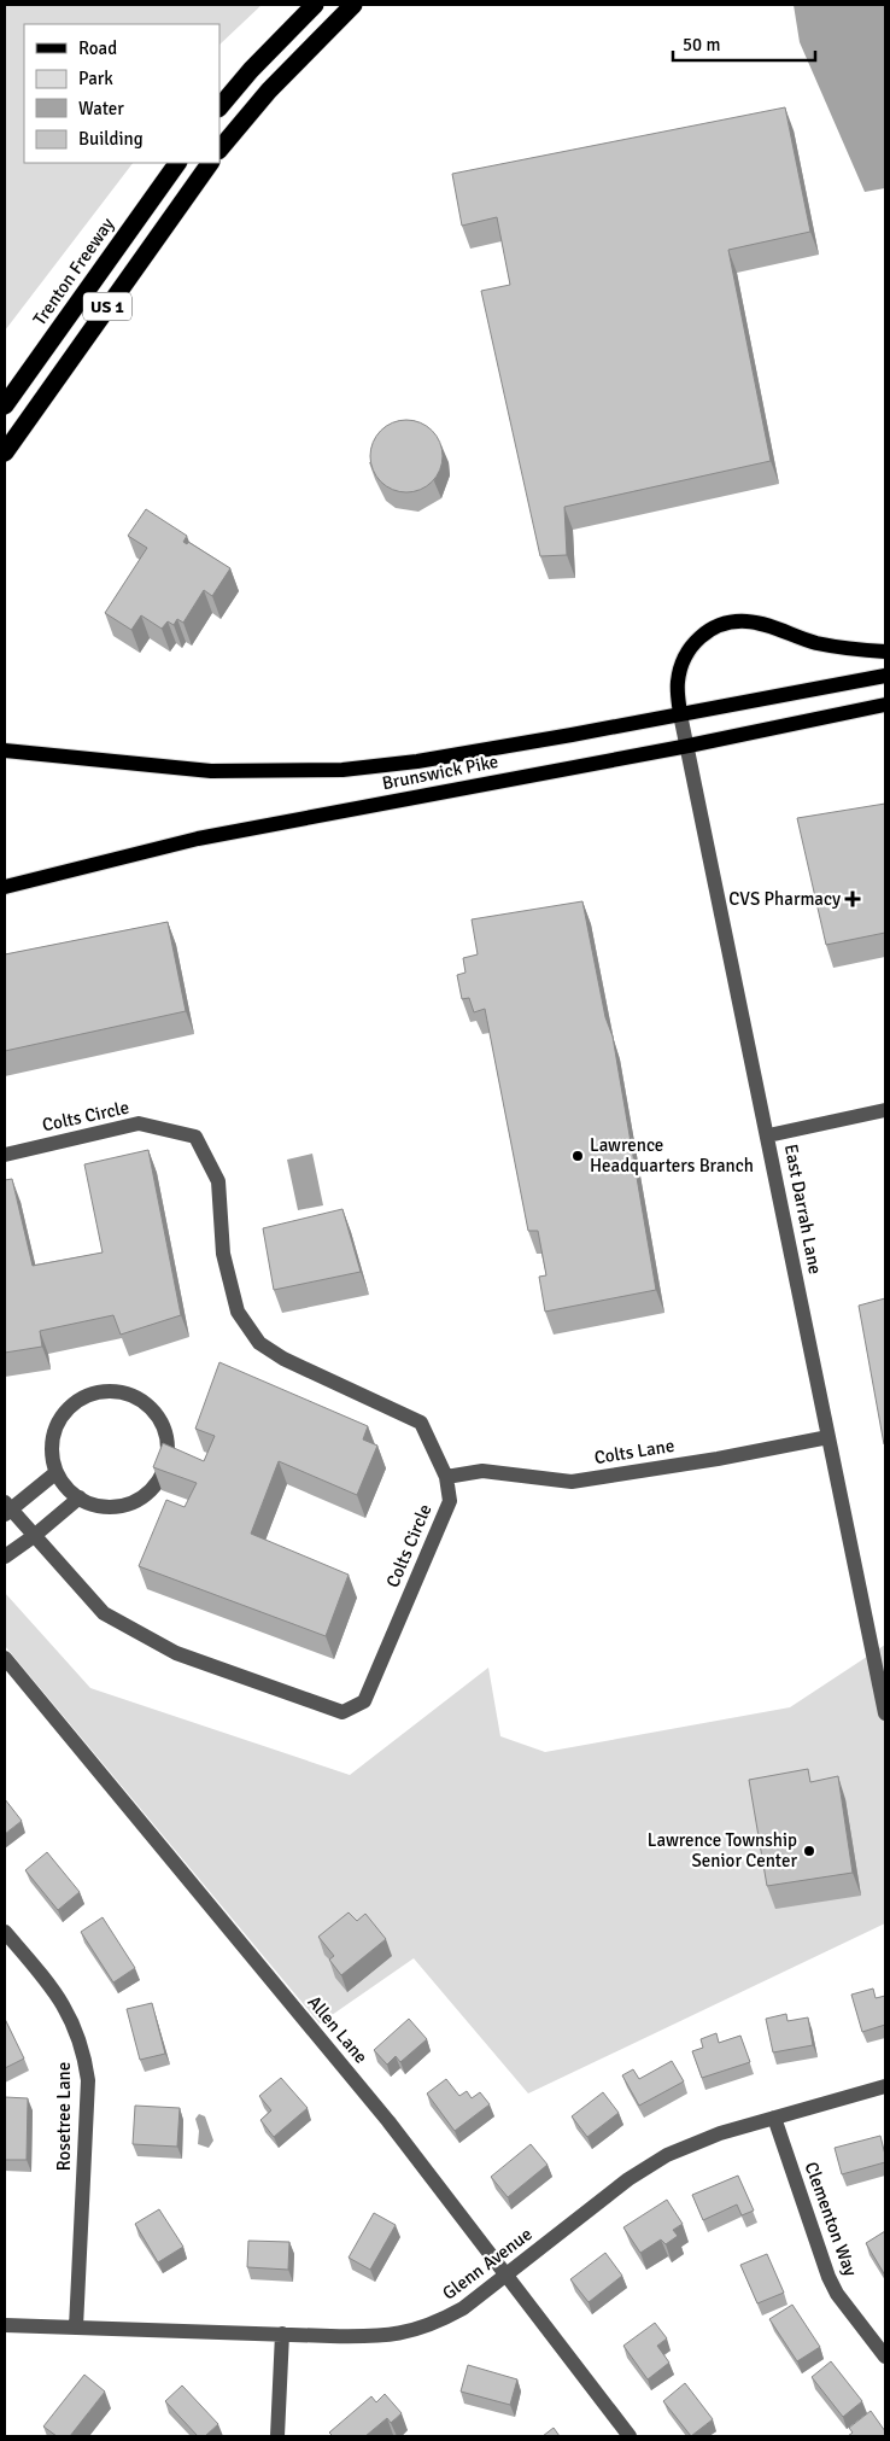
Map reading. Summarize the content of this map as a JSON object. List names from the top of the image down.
{
  "streets": {
    "highway": ["Trenton Freeway", "US 1"],
    "main road": ["Brunswick Pike"],
    "street": [
      "Colts Circle",
      "East Darrah Lane",
      "Colts Lane",
      "Allen Lane",
      "Rosetree Lane",
      "Clementon Way",
      "Glenn Avenue"
    ]
  },
  "crossings": [
    ["Brunswick Pike", "East Darrah Lane"],
    ["Colts Circle", "Colts Lane"],
    ["East Darrah Lane", "Colts Lane"],
    ["Allen Lane", "Glenn Avenue"],
    ["Rosetree Lane", "Glenn Avenue"],
    ["Clementon Way", "Glenn Avenue"]
  ],
  "places": {
    "health": ["CVS Pharmacy"],
    "other": ["Lawrence Headquarters Branch", "Lawrence Township Senior Center"]
  },
  "legend": [
    "Road",
    "Park",
    "Water",
    "Building"
  ],
  "scale_bar": "50 m"
}
